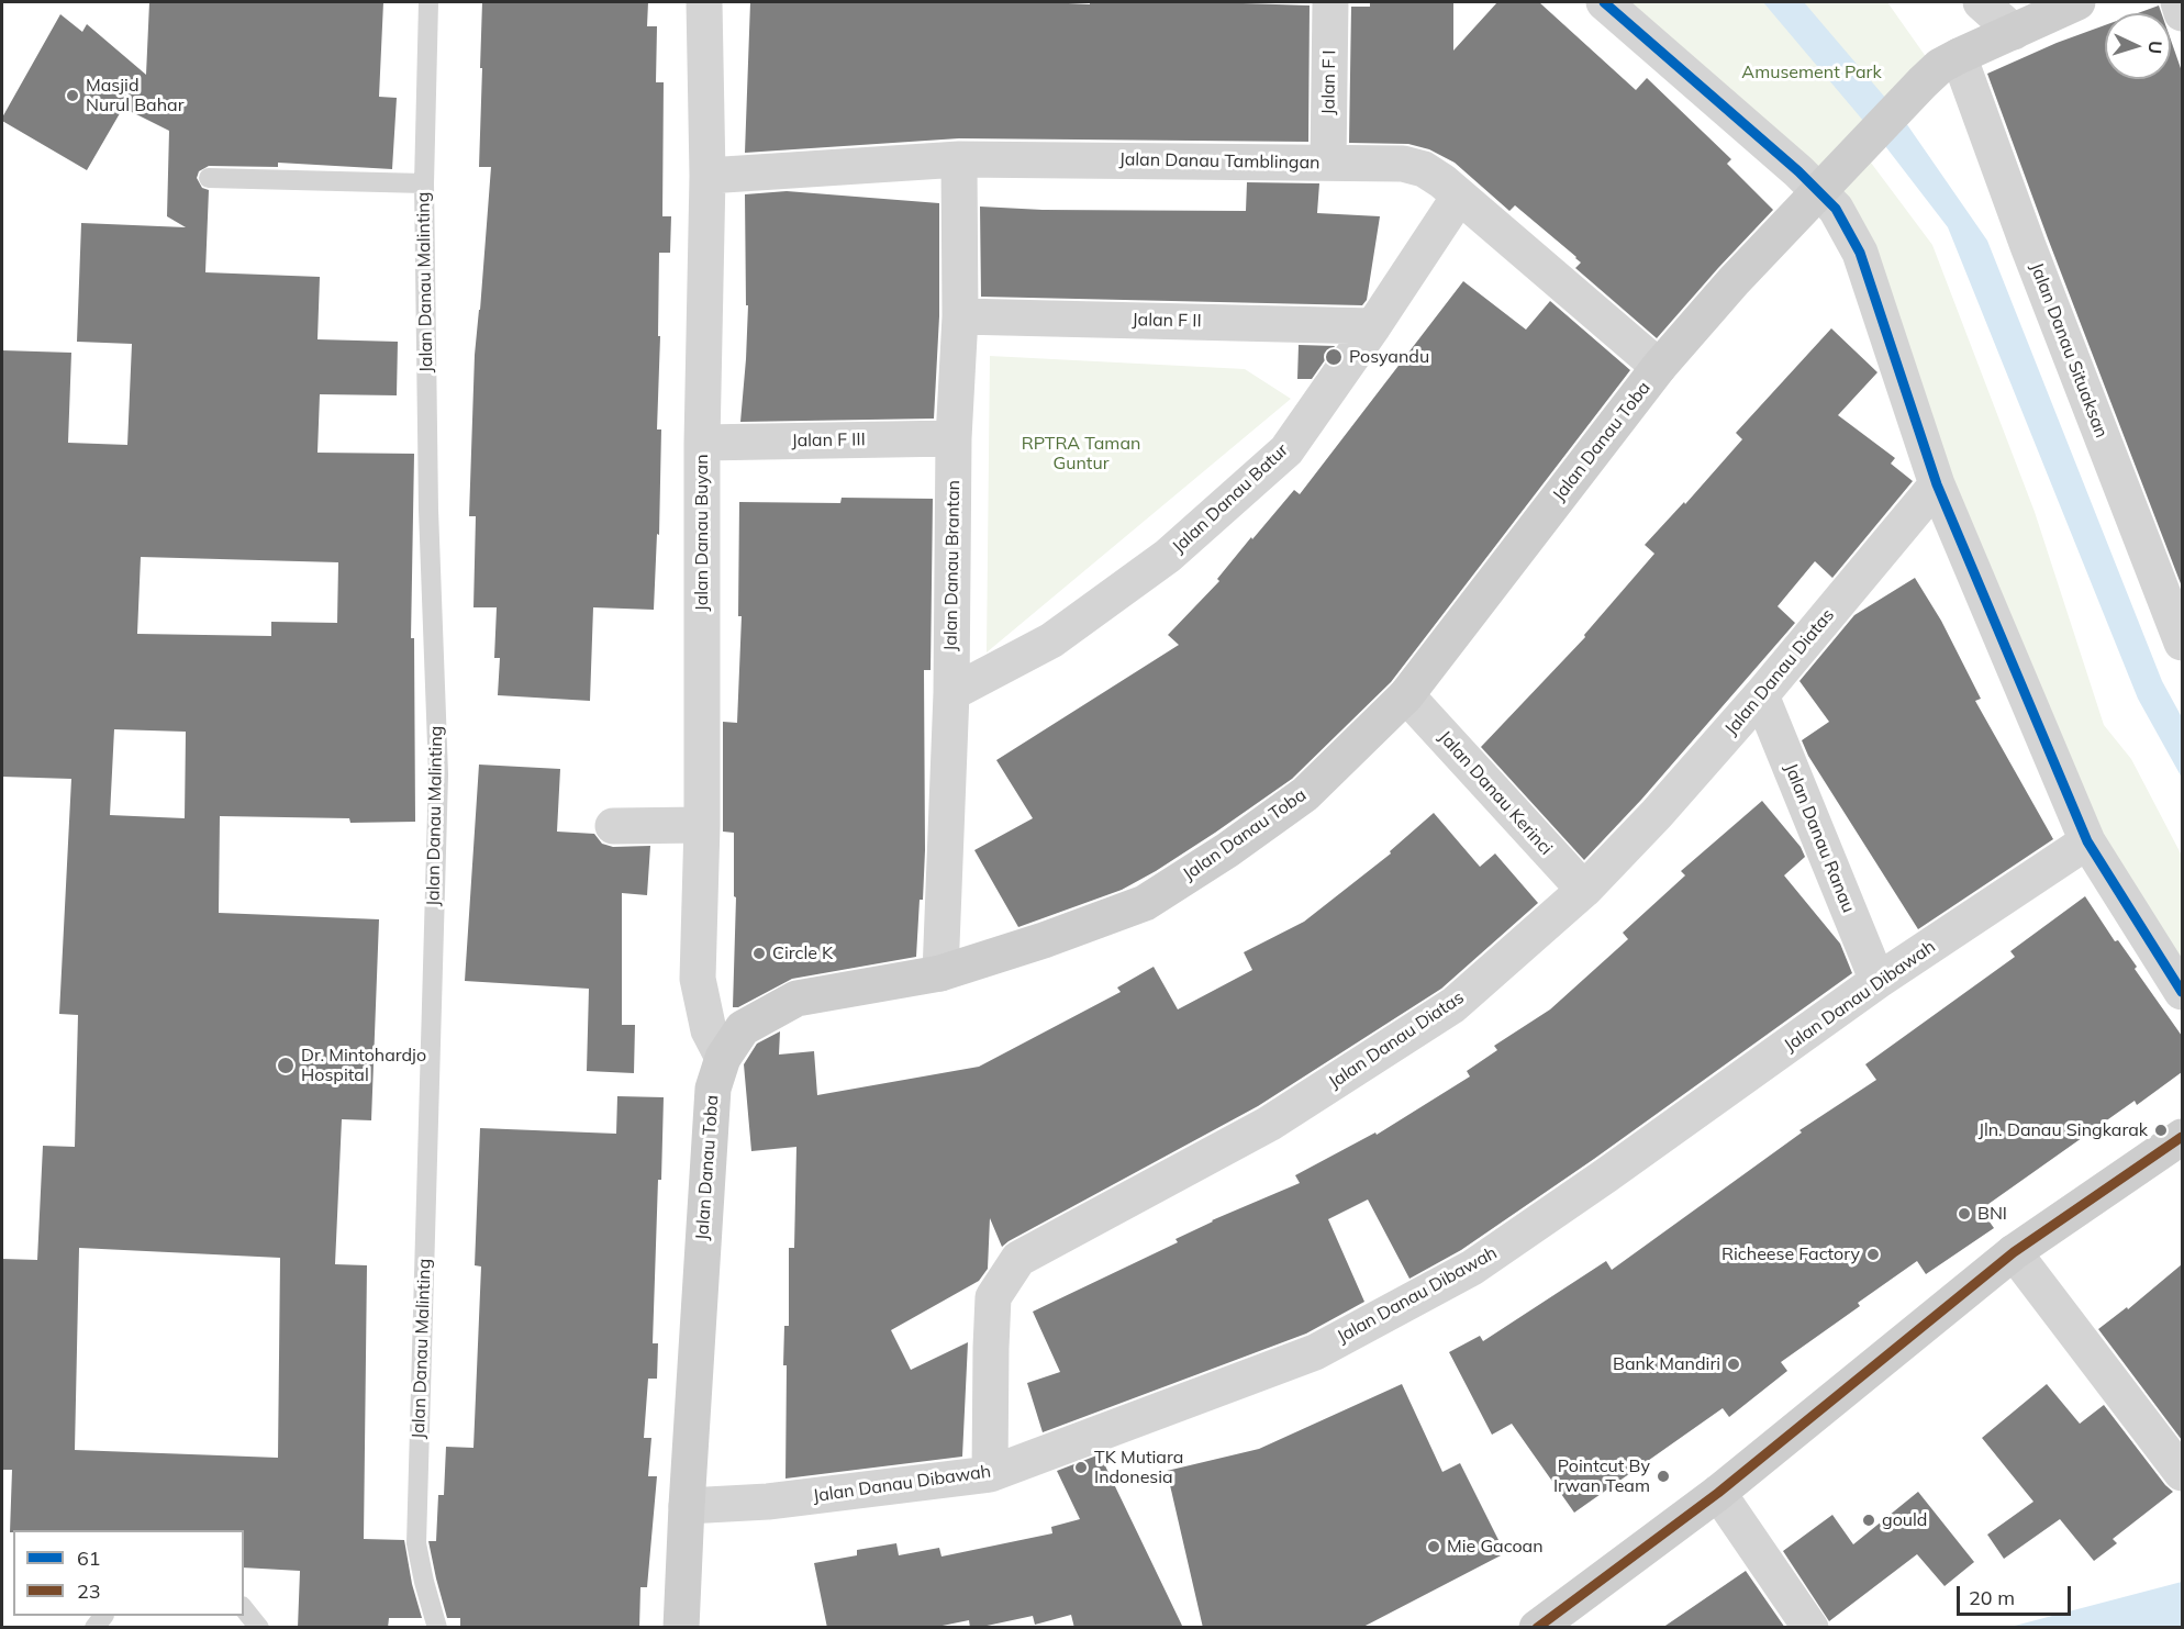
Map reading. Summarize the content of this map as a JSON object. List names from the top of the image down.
{
  "streets": {
    "street": [
      "Jalan F I",
      "Jalan Danau Tamblingan",
      "Jalan F II",
      "Jalan Danau Situaksan",
      "Jalan F III",
      "Jalan Danau Toba",
      "Jalan Danau Batur",
      "Jalan Danau Buyan",
      "Jalan Danau Brantan",
      "Jalan Danau Diatas",
      "Jalan Danau Kerinci",
      "Jalan Danau Ranau",
      "Jalan Danau Dibawah"
    ],
    "lane": ["Jalan Danau Malinting"]
  },
  "crossings": [
    ["Jalan F I", "Jalan Danau Tamblingan"],
    ["Jalan Danau Tamblingan", "Jalan Danau Toba"],
    ["Jalan Danau Tamblingan", "Jalan Danau Batur"],
    ["Jalan Danau Tamblingan", "Jalan Danau Buyan"],
    ["Jalan Danau Tamblingan", "Jalan Danau Brantan"],
    ["Jalan F II", "Jalan Danau Batur"],
    ["Jalan F II", "Jalan Danau Brantan"],
    ["Jalan Danau Situaksan", "Jalan Danau Toba"],
    ["Jalan F III", "Jalan Danau Buyan"],
    ["Jalan F III", "Jalan Danau Brantan"],
    ["Jalan Danau Toba", "Jalan Danau Buyan"],
    ["Jalan Danau Toba", "Jalan Danau Brantan"],
    ["Jalan Danau Toba", "Jalan Danau Kerinci"],
    ["Jalan Danau Toba", "Jalan Danau Dibawah"],
    ["Jalan Danau Batur", "Jalan Danau Brantan"],
    ["Jalan Danau Diatas", "Jalan Danau Kerinci"],
    ["Jalan Danau Diatas", "Jalan Danau Ranau"],
    ["Jalan Danau Diatas", "Jalan Danau Dibawah"],
    ["Jalan Danau Ranau", "Jalan Danau Dibawah"]
  ],
  "parks": ["Amusement Park", "RPTRA Taman Guntur"],
  "places": [
    "Masjid Nurul Bahar",
    "Posyandu",
    "Circle K",
    "Dr. Mintohardjo Hospital",
    "Jln. Danau Singkarak",
    "BNI",
    "Richeese Factory",
    "Bank Mandiri",
    "TK Mutiara Indonesia",
    "Pointcut By Irwan Team",
    "gould",
    "Mie Gacoan"
  ],
  "lines": ["transit line 61", "transit line 23"],
  "legend": ["61", "23"],
  "scale_bar": "20 m",
  "north": "right"
}
